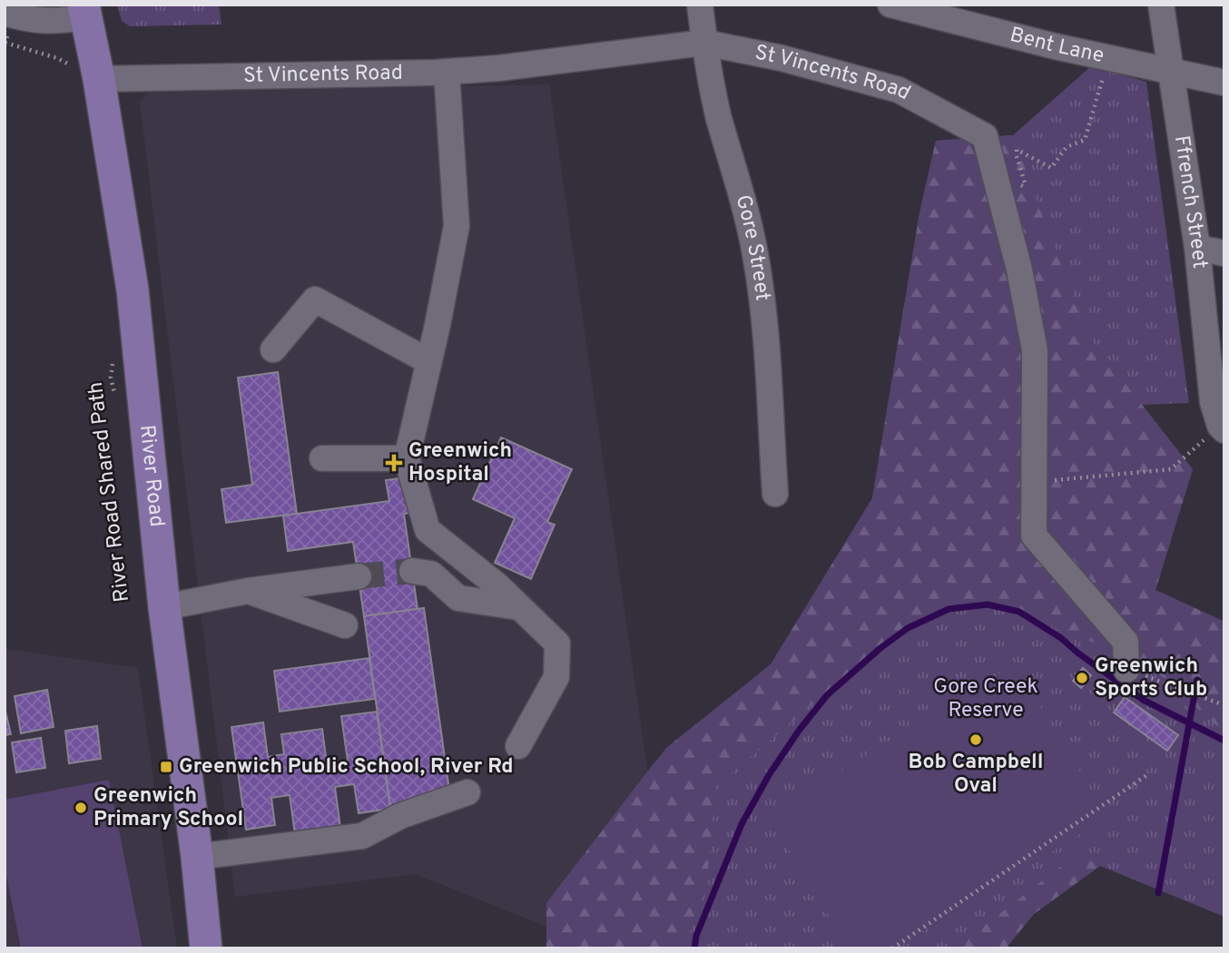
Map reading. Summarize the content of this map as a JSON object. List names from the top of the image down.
{
  "streets": {
    "main road": ["River Road"],
    "street": [
      "Bent Lane",
      "St Vincents Road",
      "Ffrench Street",
      "Gore Street"
    ],
    "path": ["River Road Shared Path"]
  },
  "crossings": [
    ["Bent Lane", "Ffrench Street"],
    ["St Vincents Road", "Gore Street"],
    ["St Vincents Road", "River Road"]
  ],
  "parks": ["Gore Creek Reserve"],
  "places": {
    "health": ["Greenwich Hospital"],
    "other": ["Greenwich Sports Club", "Bob Campbell Oval", "Greenwich Primary School"],
    "transit": ["Greenwich Public School, River Rd"]
  }
}
